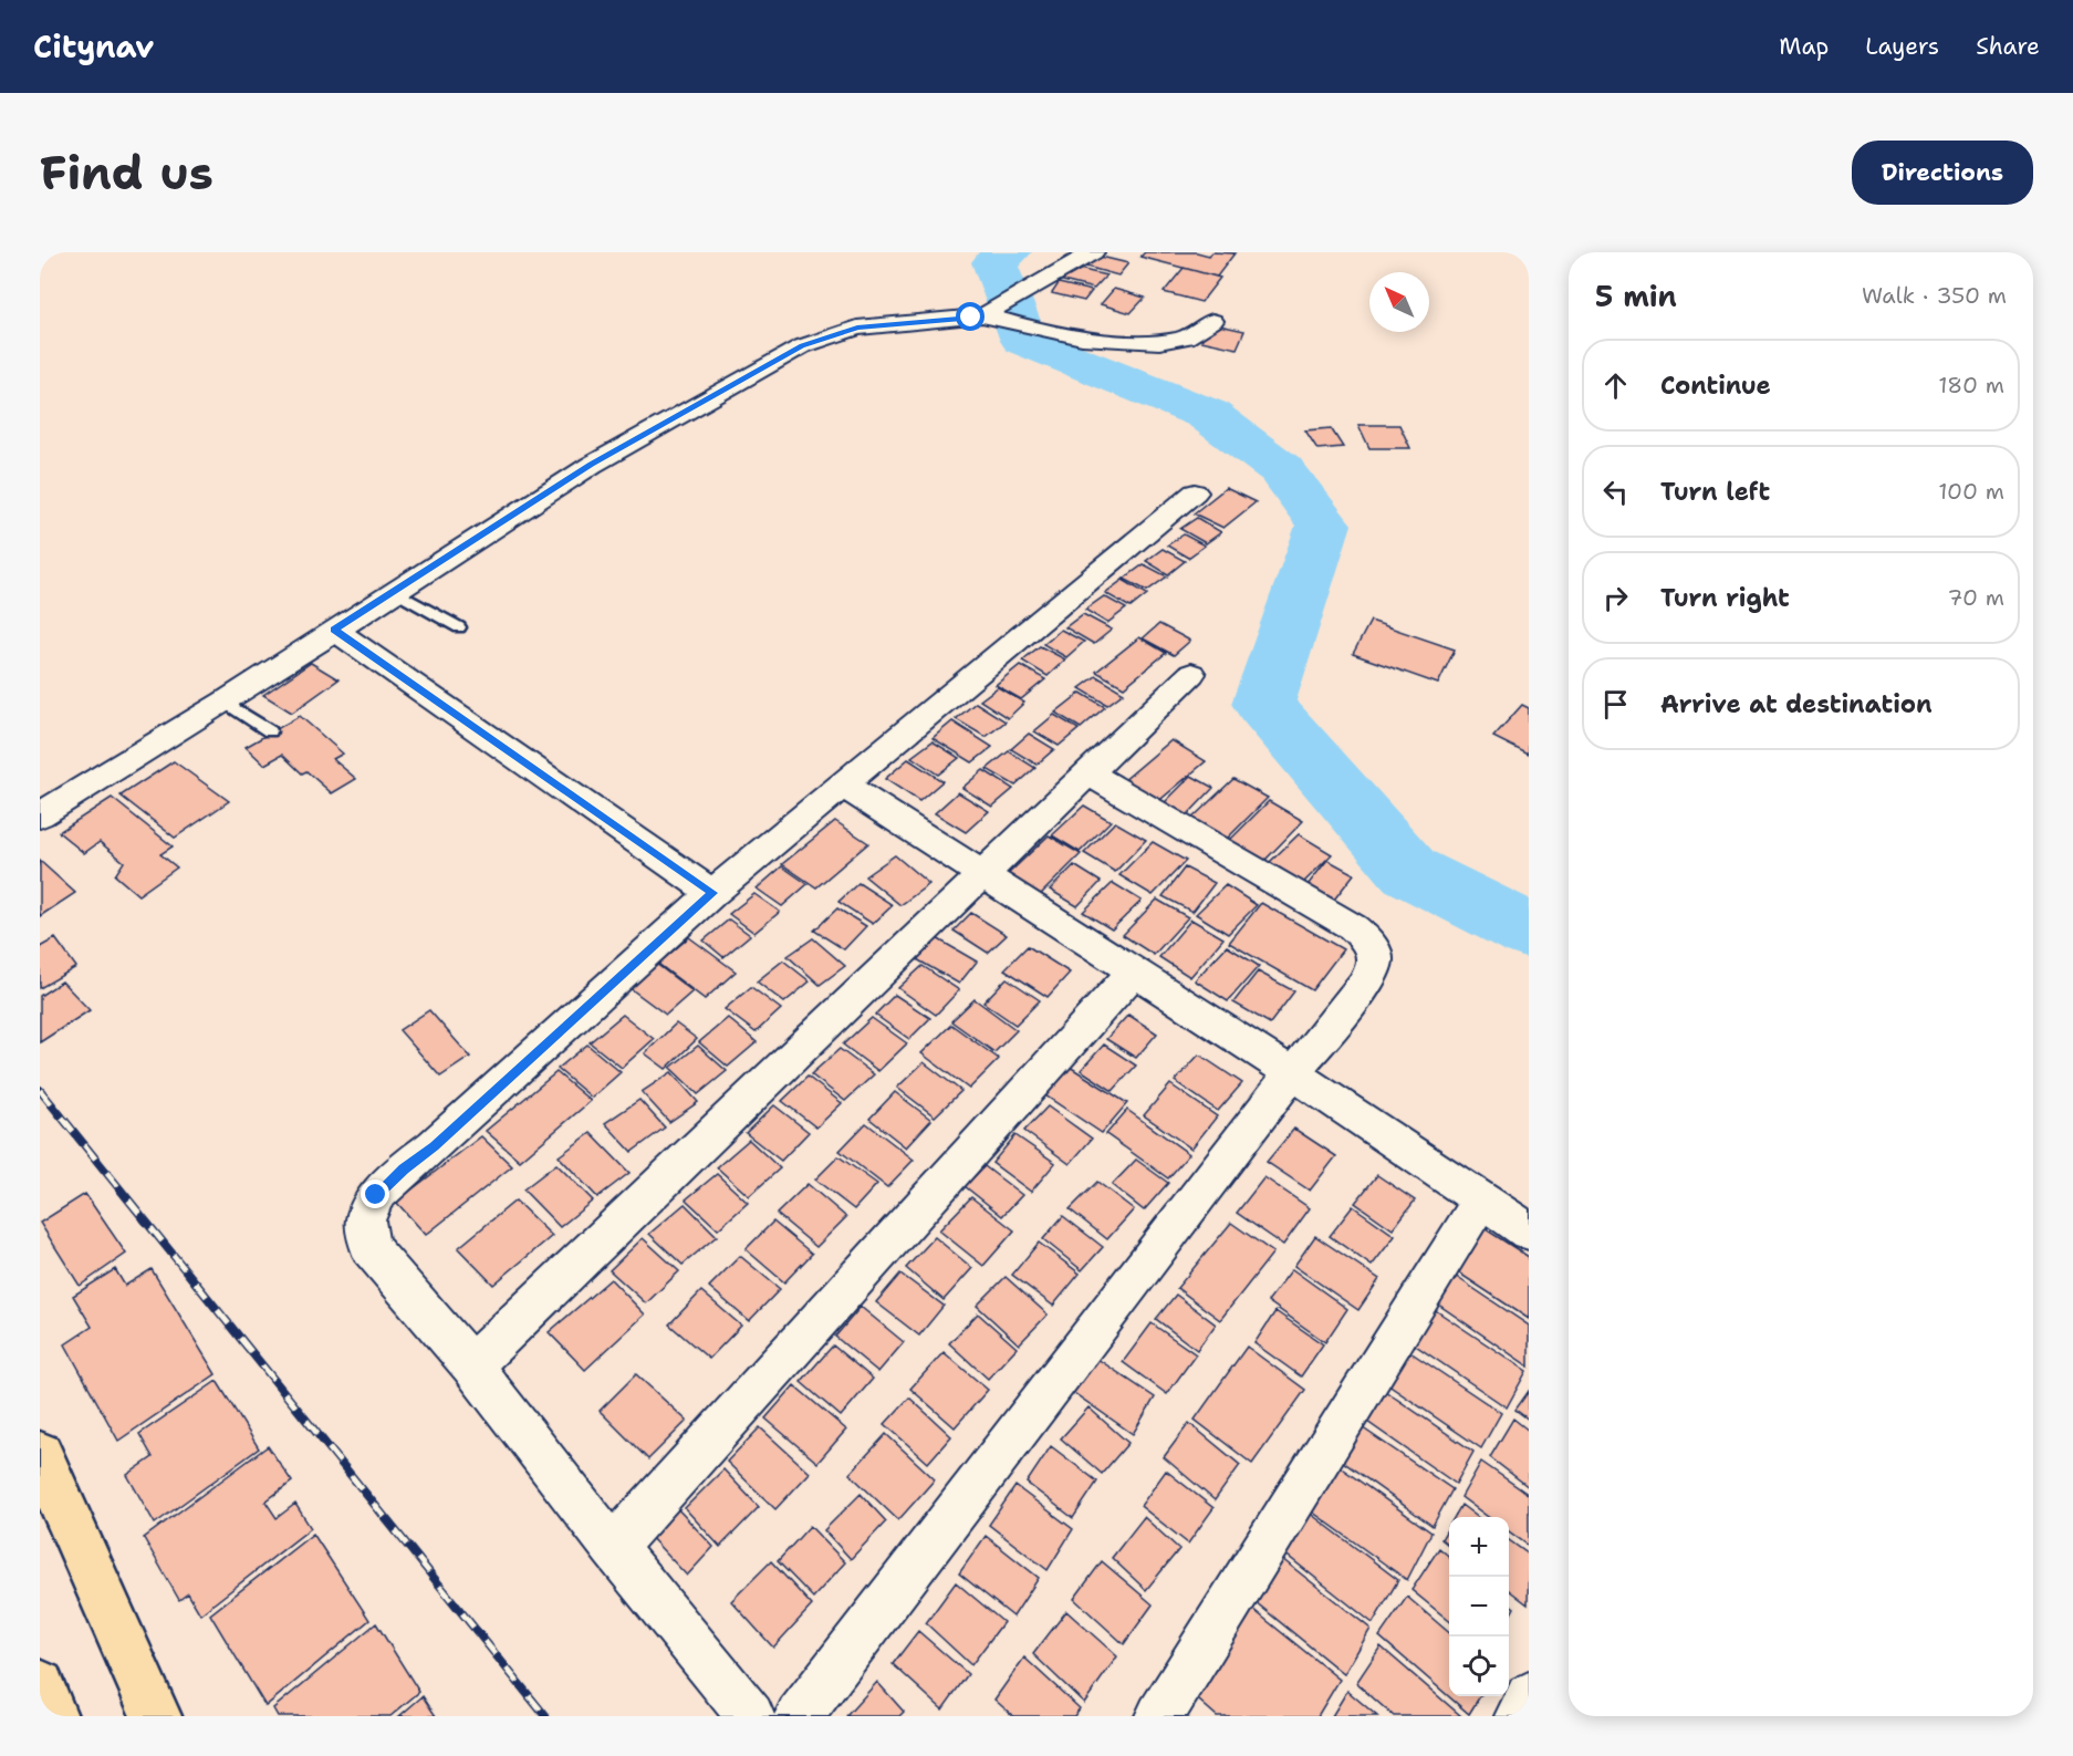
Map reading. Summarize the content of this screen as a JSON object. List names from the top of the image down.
{
  "north": "top left",
  "page": {
    "header": "Citynav",
    "nav": ["Map", "Layers", "Share"],
    "buttons": "Directions",
    "title": "Find us",
    "heading": ["5 min", "Walk · 350 m"],
    "list": [
      ["Continue", "180 m"],
      ["Turn left", "100 m"],
      ["Turn right", "70 m"],
      "Arrive at destination"
    ],
    "map_buttons": ["+", "−"]
  }
}
